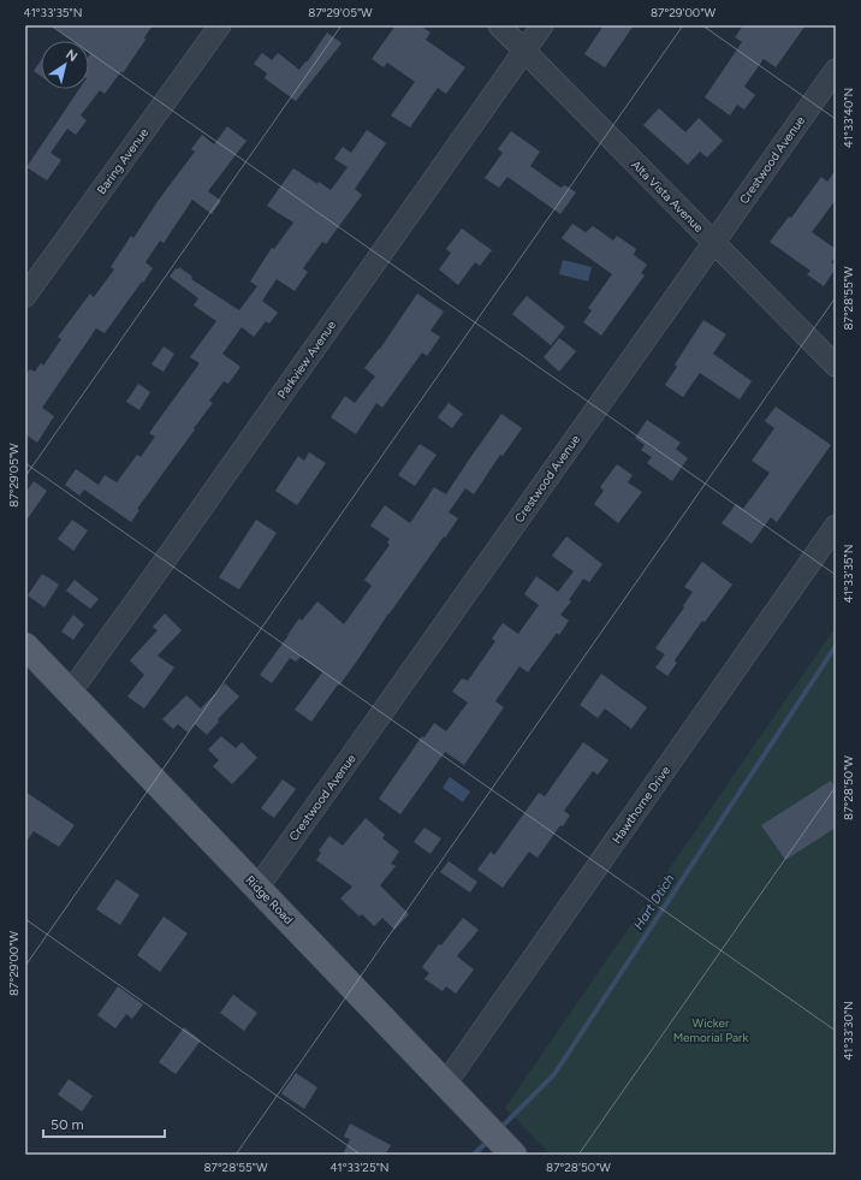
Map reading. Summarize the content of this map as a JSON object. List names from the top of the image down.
{
  "streets": {
    "main road": ["Ridge Road"],
    "street": [
      "Crestwood Avenue",
      "Baring Avenue",
      "Alta Vista Avenue",
      "Parkview Avenue",
      "Hawthorne Drive"
    ]
  },
  "crossings": [
    ["Crestwood Avenue", "Alta Vista Avenue"],
    ["Crestwood Avenue", "Ridge Road"],
    ["Alta Vista Avenue", "Parkview Avenue"],
    ["Parkview Avenue", "Ridge Road"],
    ["Hawthorne Drive", "Ridge Road"]
  ],
  "water": ["Hart Dtich"],
  "parks": ["Wicker Memorial Park"],
  "scale_bar": "50 m",
  "north": "top right",
  "coordinates": [
    "41°33'35\"N",
    "87°29'05\"W",
    "87°29'00\"W",
    "41°33'40\"N",
    "87°28'55\"W",
    "87°28'50\"W",
    "41°33'30\"N",
    "41°33'25\"N"
  ]
}
